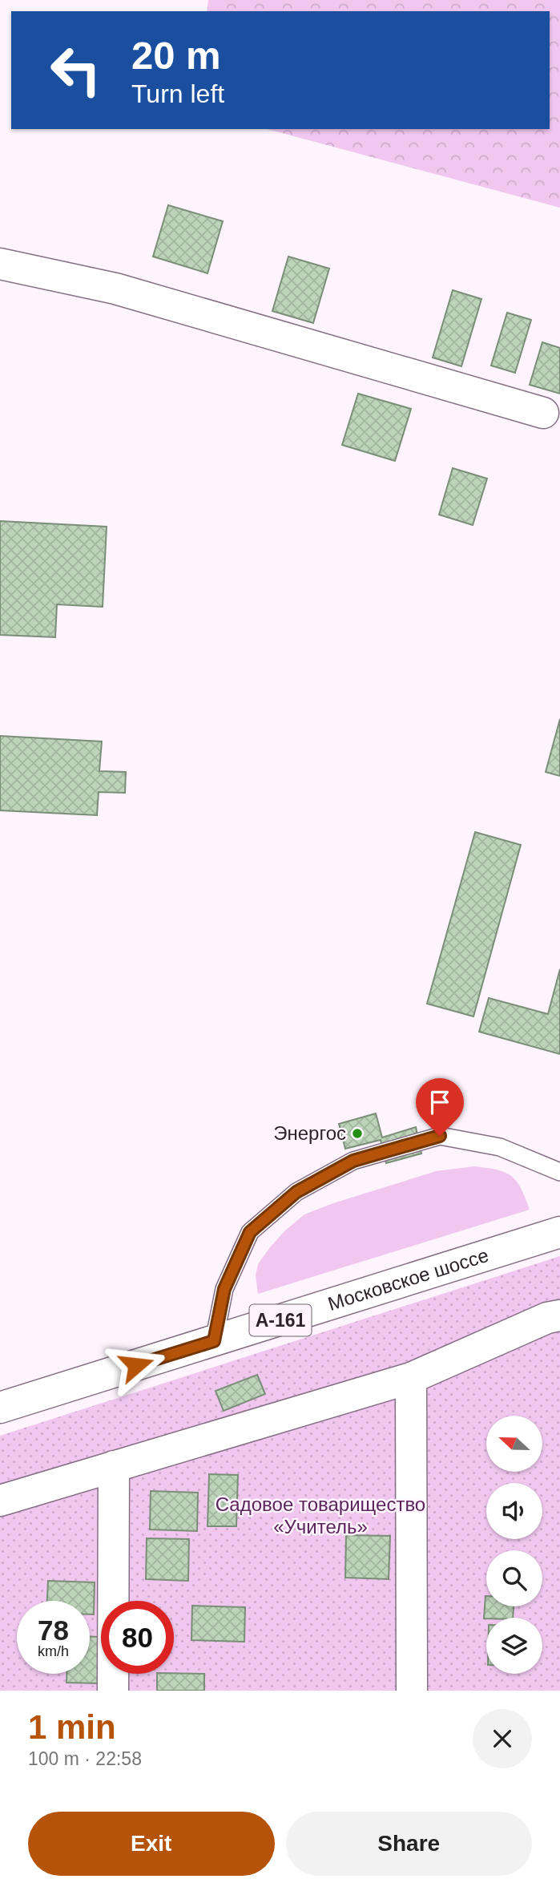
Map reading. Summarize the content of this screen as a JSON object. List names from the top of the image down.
{
  "streets": {
    "main road": ["Московское шоссе", "А-161"]
  },
  "parks": ["Садовое товарищество «Учитель»"],
  "places": ["Энергос"],
  "north": "left",
  "page": {
    "turn": ["20 m", "Turn left"],
    "speed": "78 km/h",
    "limit": "80",
    "heading": ["1 min", "100 m · 22:58"],
    "buttons": ["Exit", "Share"]
  }
}
